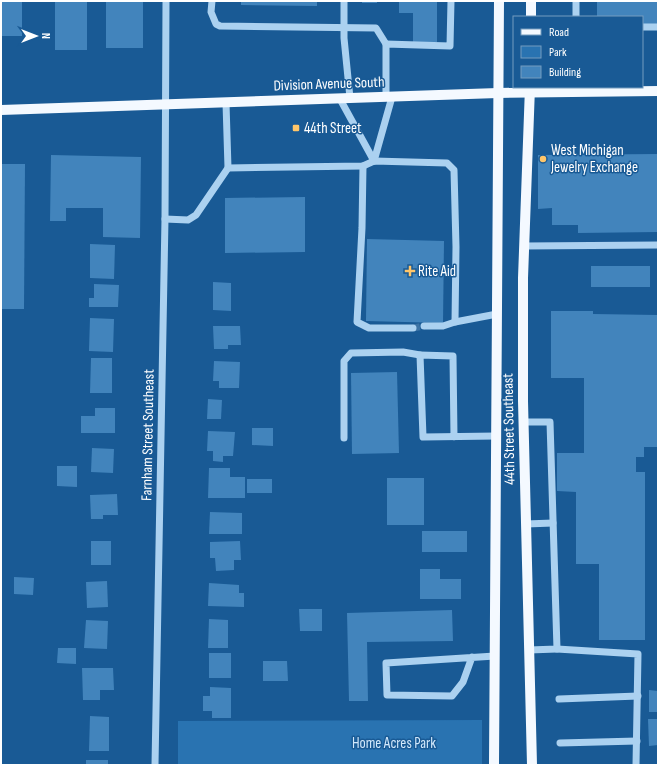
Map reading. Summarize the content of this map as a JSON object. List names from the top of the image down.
{
  "streets": {
    "main road": ["Division Avenue South", "44th Street Southeast"],
    "street": ["Farnham Street Southeast"]
  },
  "crossings": [
    ["Division Avenue South", "44th Street Southeast"],
    ["Division Avenue South", "Farnham Street Southeast"]
  ],
  "parks": ["Home Acres Park"],
  "places": {
    "transit": ["44th Street"],
    "other": ["West Michigan Jewelry Exchange"],
    "health": ["Rite Aid"]
  },
  "legend": ["Road", "Park", "Building"],
  "north": "right"
}
